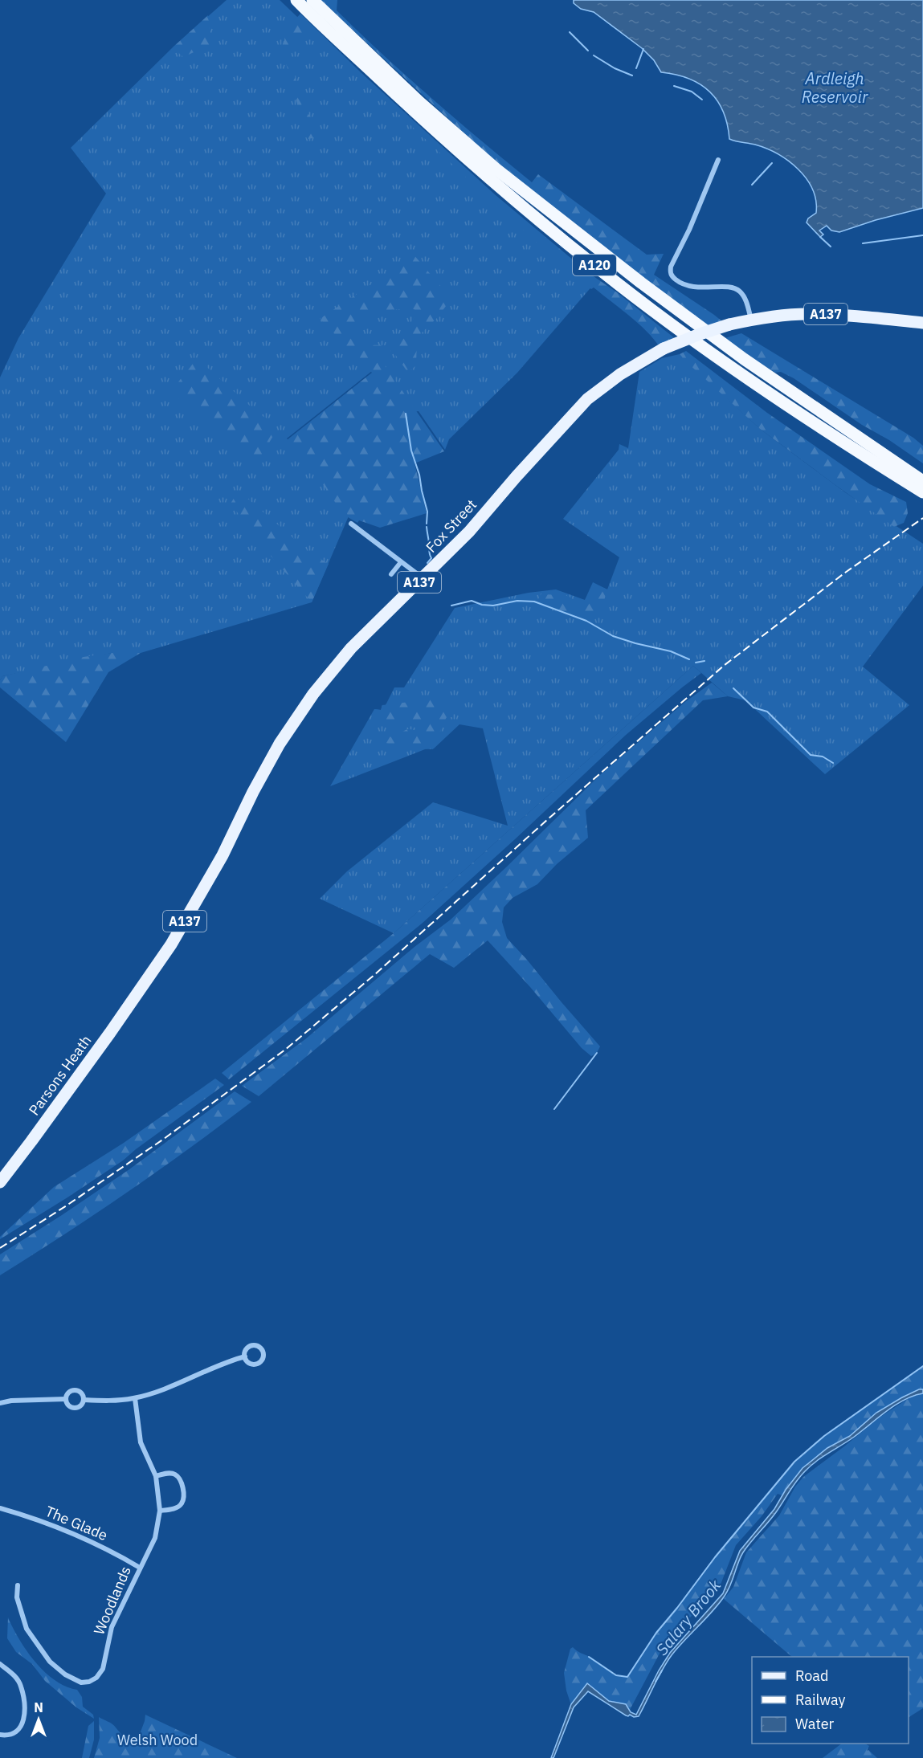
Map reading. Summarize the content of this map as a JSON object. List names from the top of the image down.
{
  "streets": {
    "highway": ["A120"],
    "main road": ["A137", "Fox Street", "Parsons Heath"],
    "street": ["The Glade", "Woodlands"]
  },
  "crossings": [
    ["A137", "Fox Street"],
    ["Fox Street", "Parsons Heath"],
    ["The Glade", "Woodlands"]
  ],
  "water": ["Ardleigh Reservoir", "Salary Brook"],
  "parks": ["Welsh Wood"],
  "legend": ["Road", "Railway", "Water"],
  "north": "top"
}
